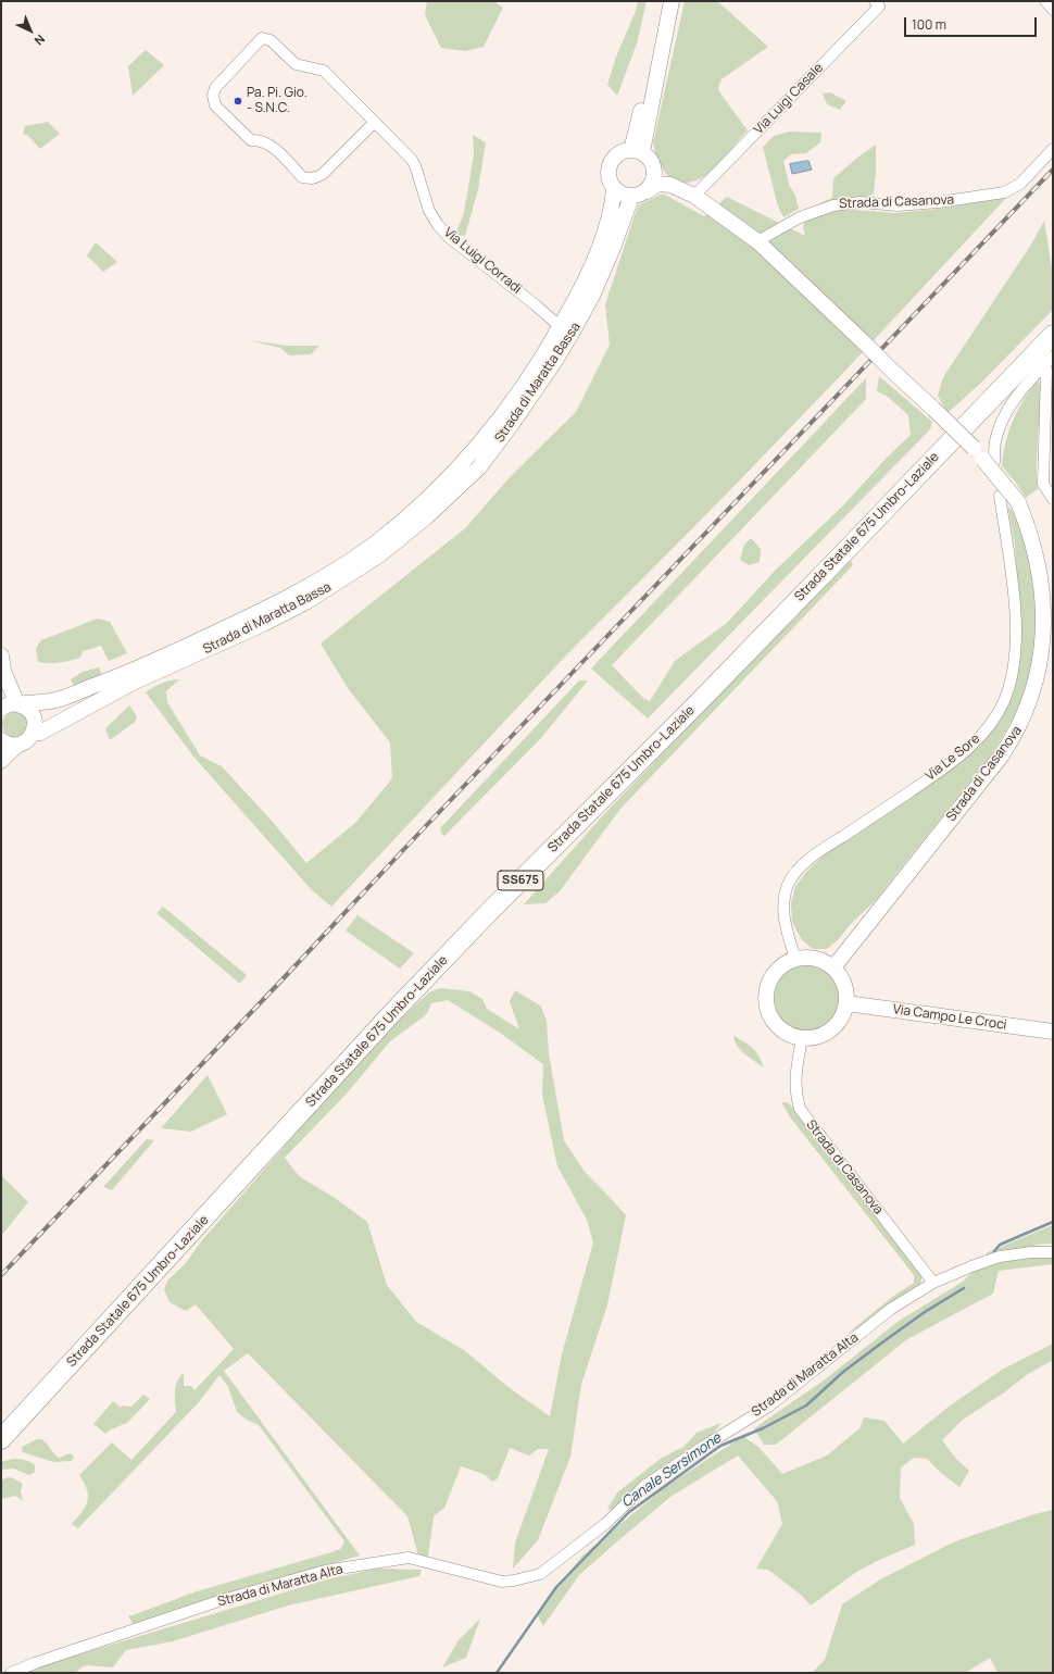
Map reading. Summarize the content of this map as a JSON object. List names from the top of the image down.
{
  "streets": {
    "highway": ["Strada Statale 675 Umbro-Laziale", "SS675"],
    "main road": ["Strada di Casanova", "Strada di Maratta Bassa", "Via Campo Le Croci"],
    "street": [
      "Via Luigi Casale",
      "Via Luigi Corradi",
      "Via Le Sore",
      "Strada di Maratta Alta"
    ]
  },
  "crossings": [
    ["Strada di Casanova", "Via Le Sore"],
    ["Strada di Casanova", "Via Campo Le Croci"],
    ["Strada di Casanova", "Strada di Maratta Alta"],
    ["Via Luigi Corradi", "Strada di Maratta Bassa"],
    ["Via Le Sore", "Via Campo Le Croci"]
  ],
  "water": ["Canale Sersimone"],
  "places": ["Pa. Pi. Gio. - S.N.C."],
  "scale_bar": "100 m",
  "north": "bottom right"
}
